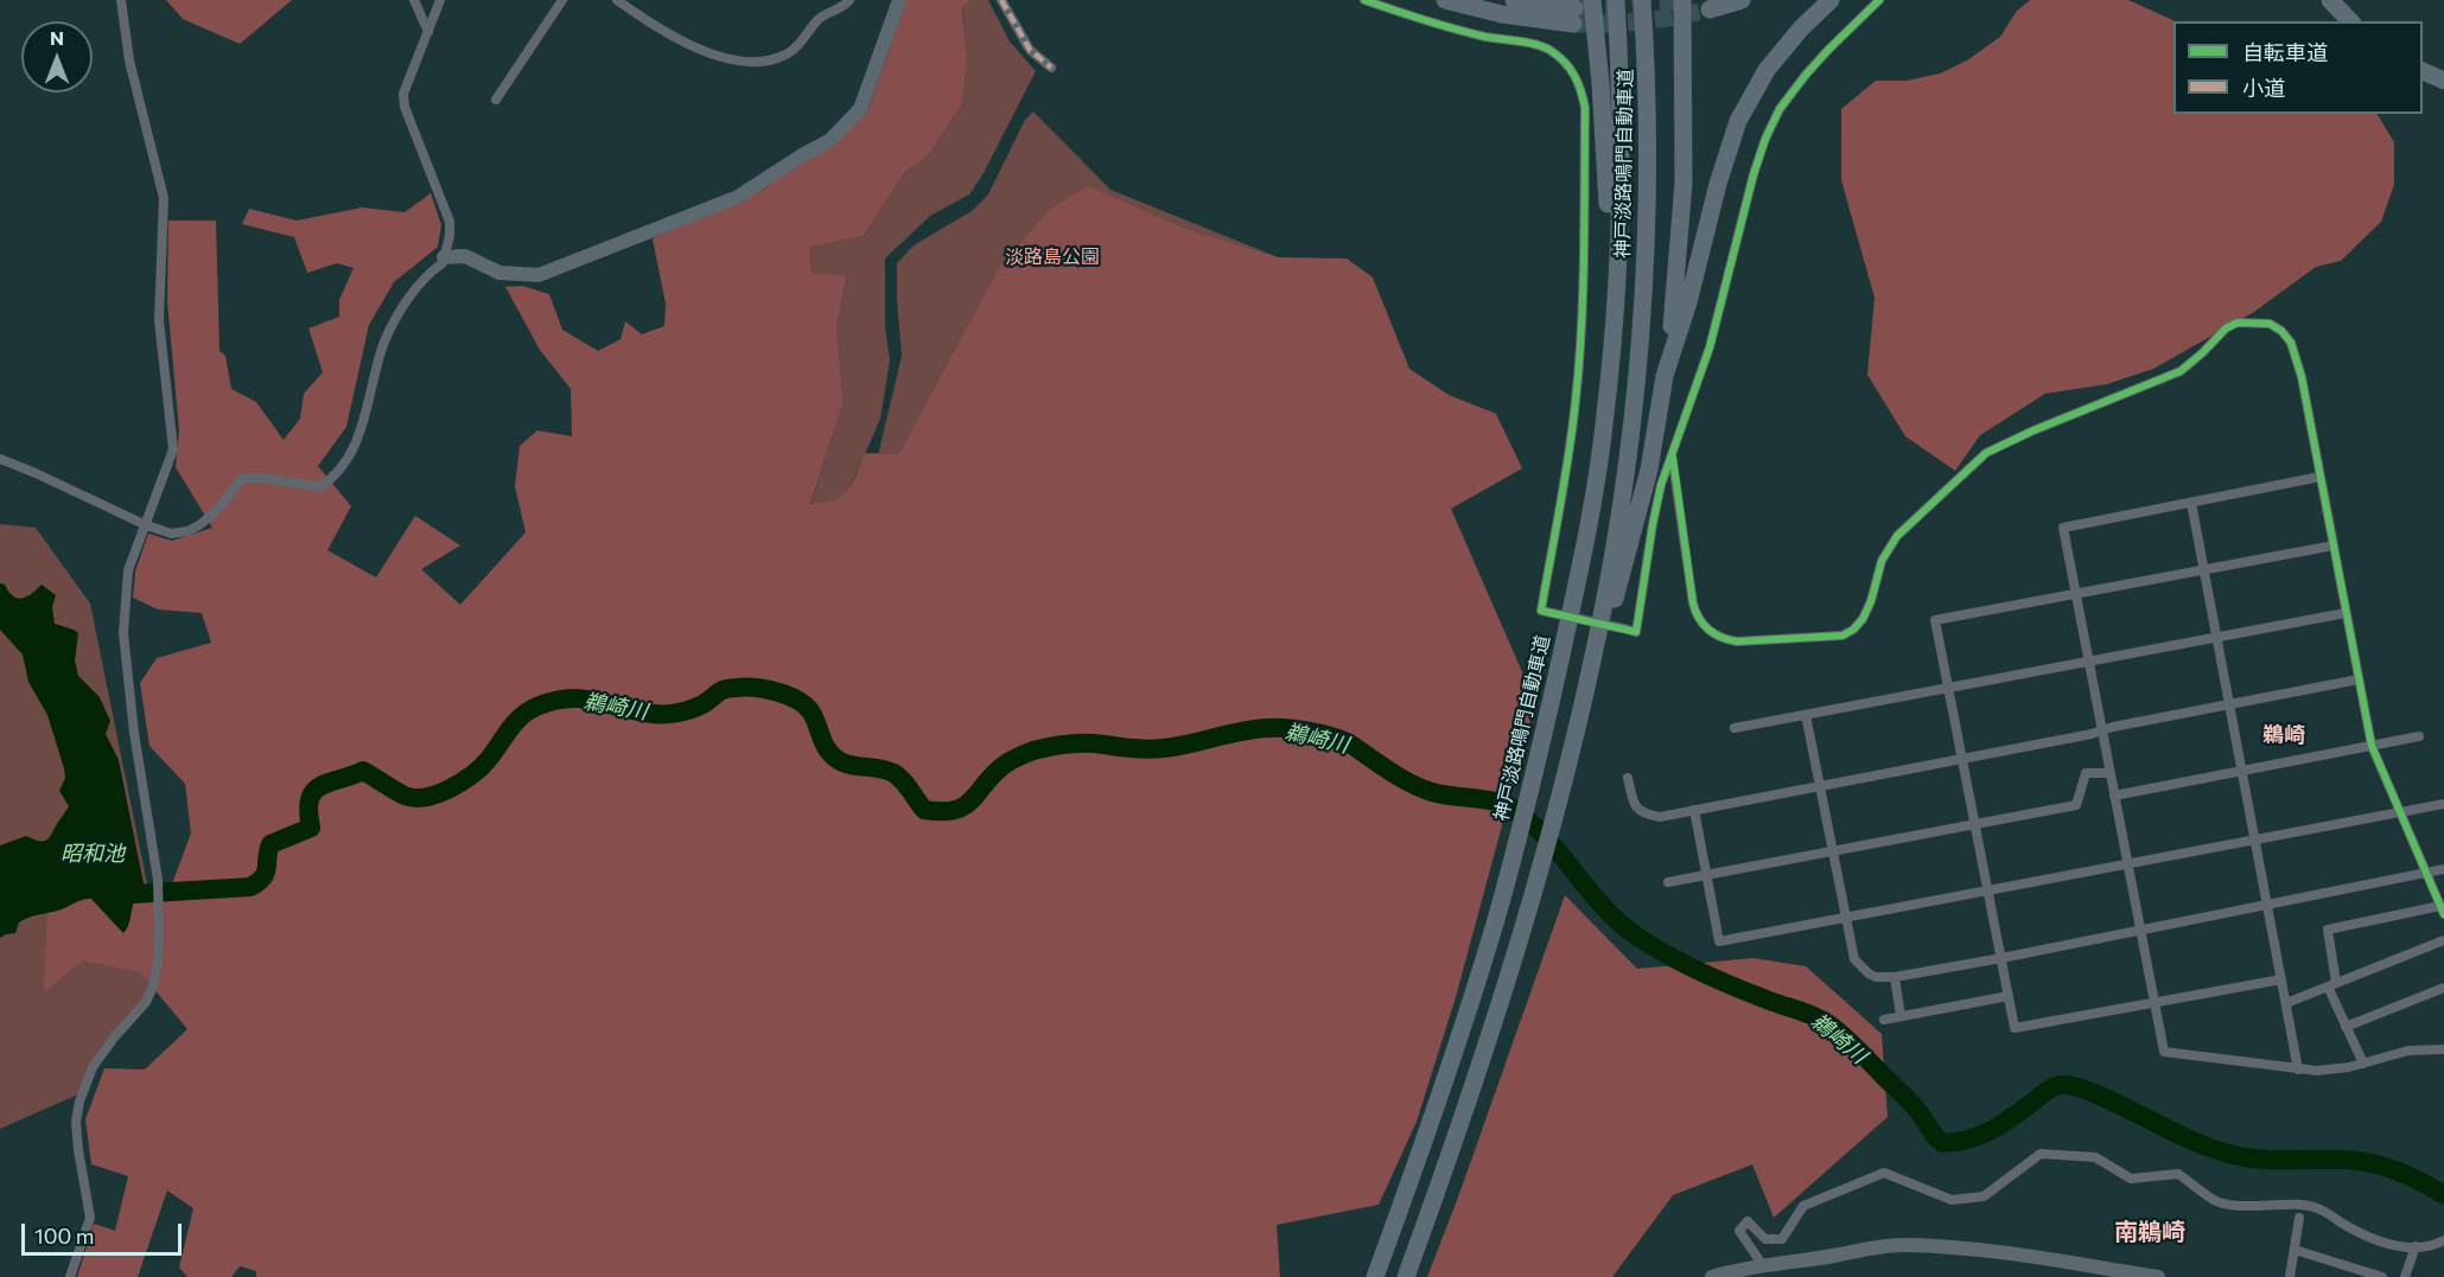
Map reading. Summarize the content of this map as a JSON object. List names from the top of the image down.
{
  "streets": {
    "highway": ["神戸淡路鳴門自動車道"]
  },
  "districts": ["鵜崎", "南鵜崎"],
  "water": ["鵜崎川", "昭和池"],
  "parks": ["淡路島公園"],
  "legend": ["自転車道", "小道"],
  "scale_bar": "100 m",
  "north": "top"
}
